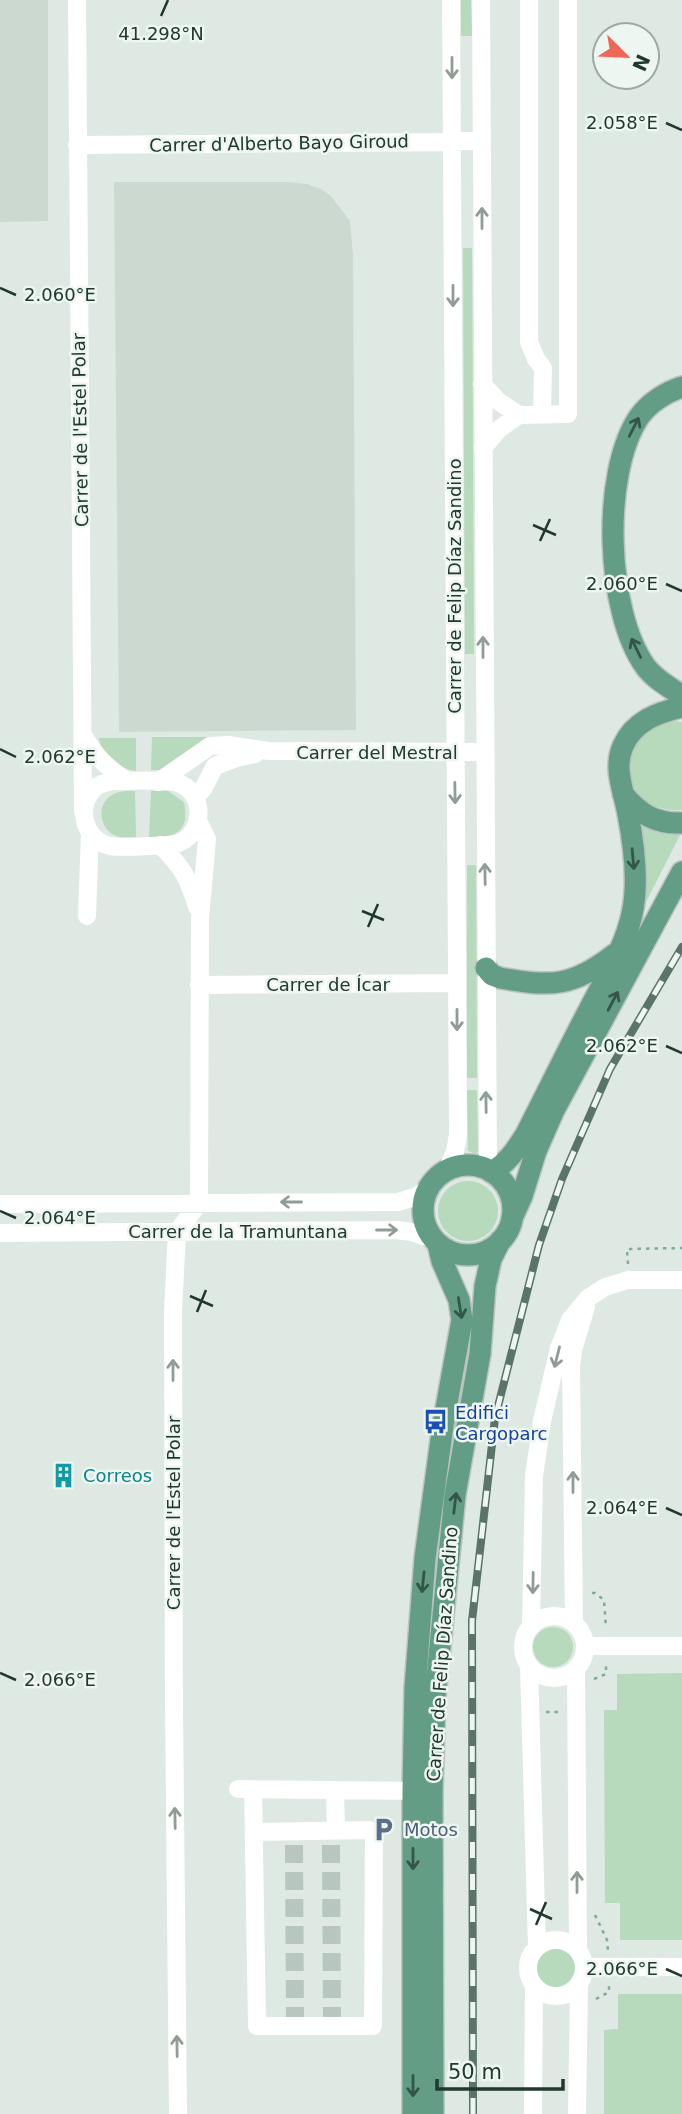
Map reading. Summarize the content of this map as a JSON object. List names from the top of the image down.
{
  "streets": {
    "main road": ["Carrer de Felip Díaz Sandino"],
    "street": [
      "Carrer d'Alberto Bayo Giroud",
      "Carrer de l'Estel Polar",
      "Carrer del Mestral",
      "Carrer de Ícar",
      "Carrer de la Tramuntana"
    ]
  },
  "crossings": [
    ["Carrer d'Alberto Bayo Giroud", "Carrer de l'Estel Polar"],
    ["Carrer d'Alberto Bayo Giroud", "Carrer de Felip Díaz Sandino"],
    ["Carrer de l'Estel Polar", "Carrer del Mestral"],
    ["Carrer de l'Estel Polar", "Carrer de la Tramuntana"],
    ["Carrer de Felip Díaz Sandino", "Carrer del Mestral"],
    ["Carrer de Felip Díaz Sandino", "Carrer de Ícar"],
    ["Carrer de Felip Díaz Sandino", "Carrer de la Tramuntana"]
  ],
  "one_way": ["Carrer de l'Estel Polar"],
  "places": {
    "bus stop": ["Edifici Cargoparc"],
    "building": ["Correos"],
    "parking": ["Motos"]
  },
  "scale_bar": "50 m",
  "north": "bottom right",
  "coordinates": [
    "41.298°N",
    "2.058°E",
    "2.060°E",
    "2.062°E",
    "2.064°E",
    "2.066°E"
  ]
}
